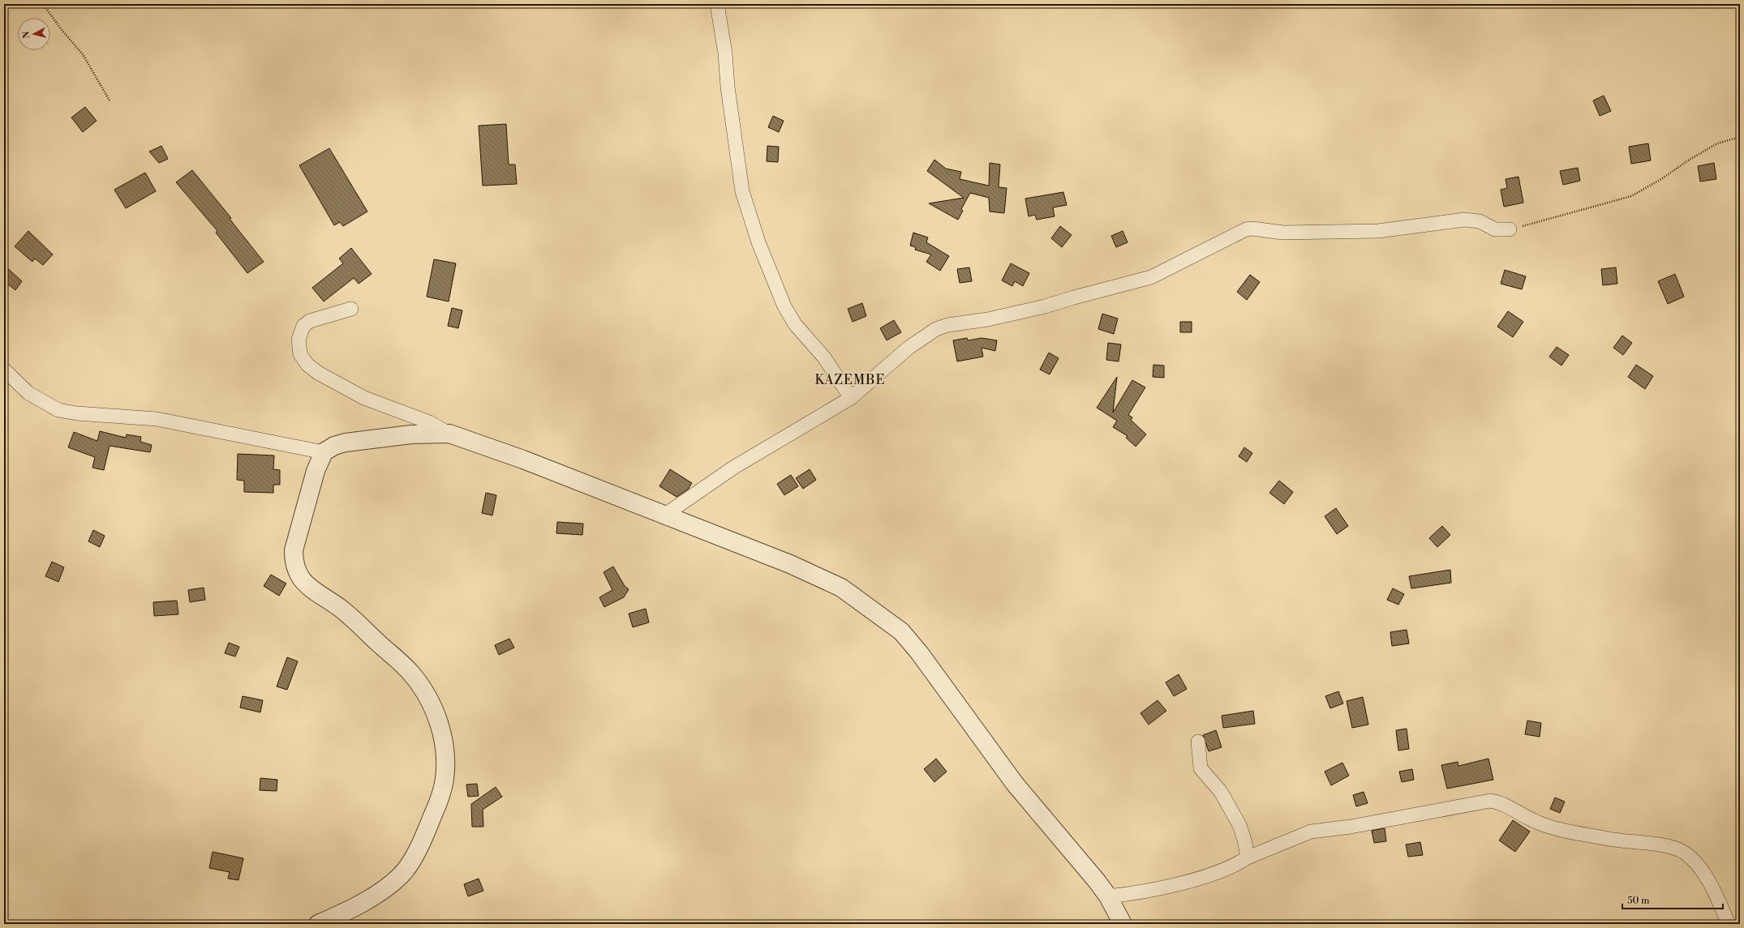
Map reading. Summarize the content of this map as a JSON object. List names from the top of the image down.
{
  "districts": ["KAZEMBE"],
  "scale_bar": "50 m",
  "north": "left"
}
